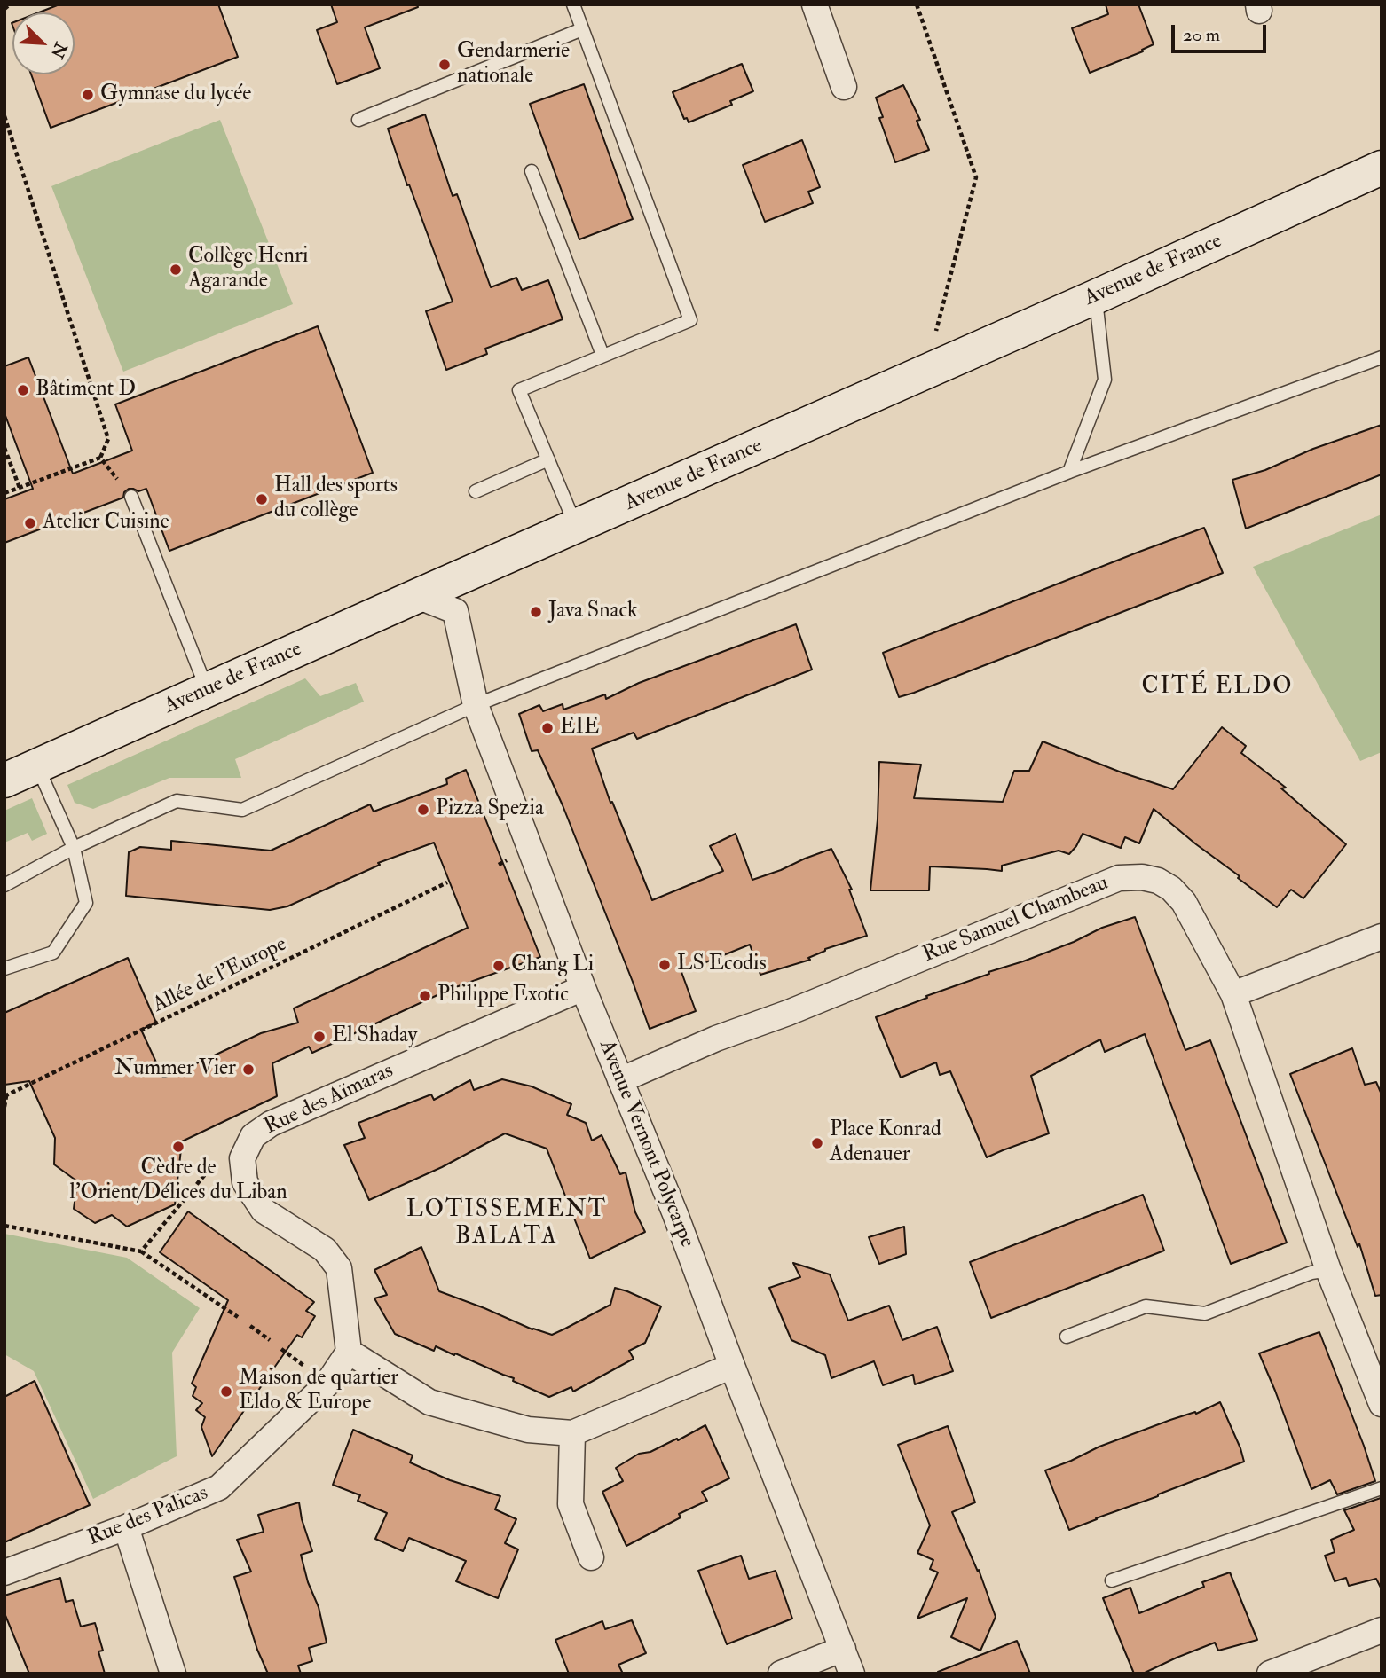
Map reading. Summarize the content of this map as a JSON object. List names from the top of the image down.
{
  "streets": {
    "main road": ["Avenue de France"],
    "street": [
      "Rue Samuel Chambeau",
      "Rue des Aïmaras",
      "Avenue Vernont Polycarpe",
      "Rue des Palicas"
    ],
    "path": ["Allée de l'Europe"]
  },
  "crossings": [
    ["Rue Samuel Chambeau", "Avenue Vernont Polycarpe"],
    ["Rue des Aïmaras", "Avenue Vernont Polycarpe"],
    ["Rue des Aïmaras", "Rue des Palicas"]
  ],
  "districts": ["CITÉ ELDO", "LOTISSEMENT BALATA"],
  "places": [
    "Gendarmerie nationale",
    "Gymnase du lycée",
    "Collège Henri Agarande",
    "Bâtiment D",
    "Hall des sports du collège",
    "Atelier Cuisine",
    "Java Snack",
    "EIE",
    "Pizza Spezia",
    "LS Ecodis",
    "Chang Li",
    "Philippe Exotic",
    "El Shaday",
    "Nummer Vier",
    "Place Konrad Adenauer",
    "Cèdre de l'Orient/Délices du Liban",
    "Maison de quartier Eldo & Europe"
  ],
  "scale_bar": "20 m",
  "north": "bottom right"
}
